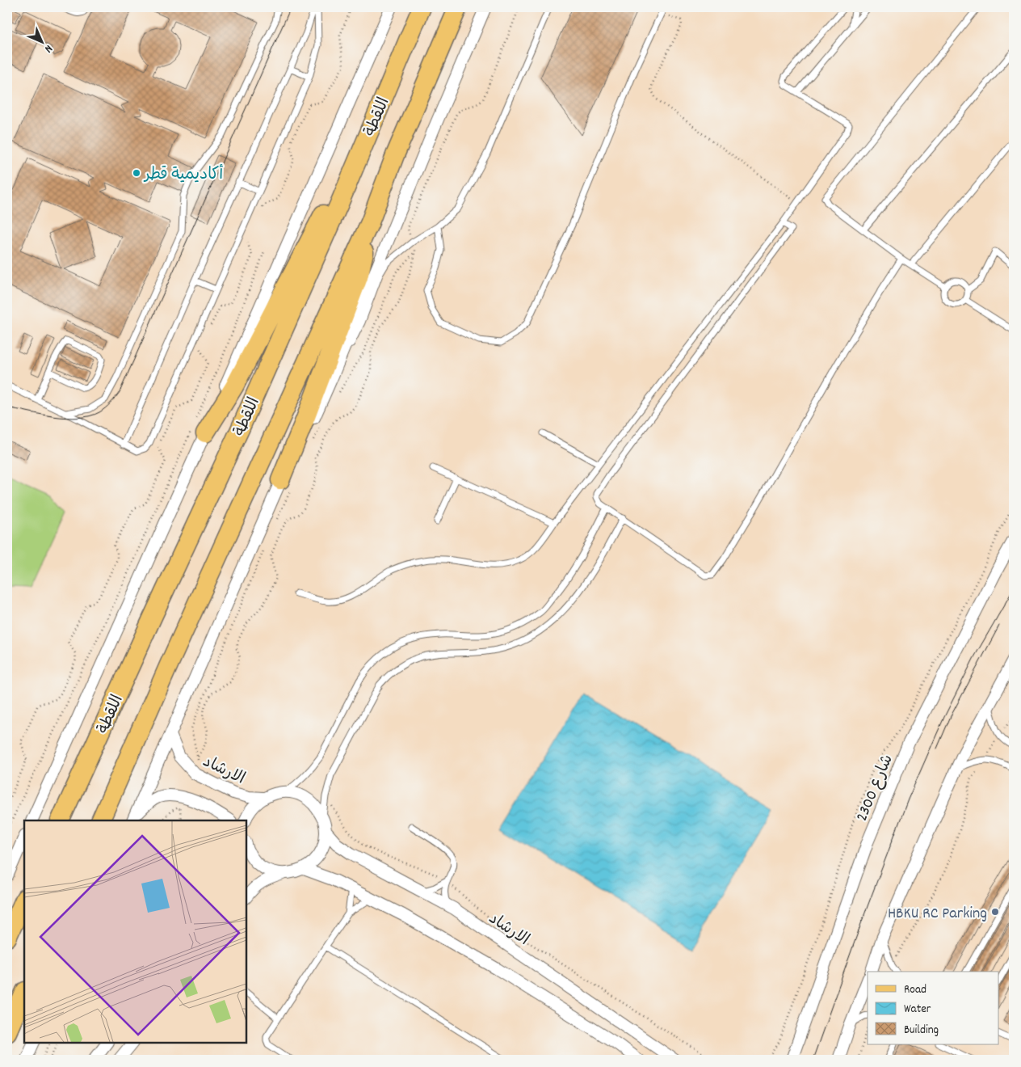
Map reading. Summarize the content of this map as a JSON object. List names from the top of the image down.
{
  "streets": {
    "main road": ["اللقطة"],
    "street": ["الارشاد", "شارع 2300"]
  },
  "places": ["أكاديمية قطر", "HBKU RC Parking"],
  "legend": ["Road", "Water", "Building"],
  "north": "bottom right"
}
